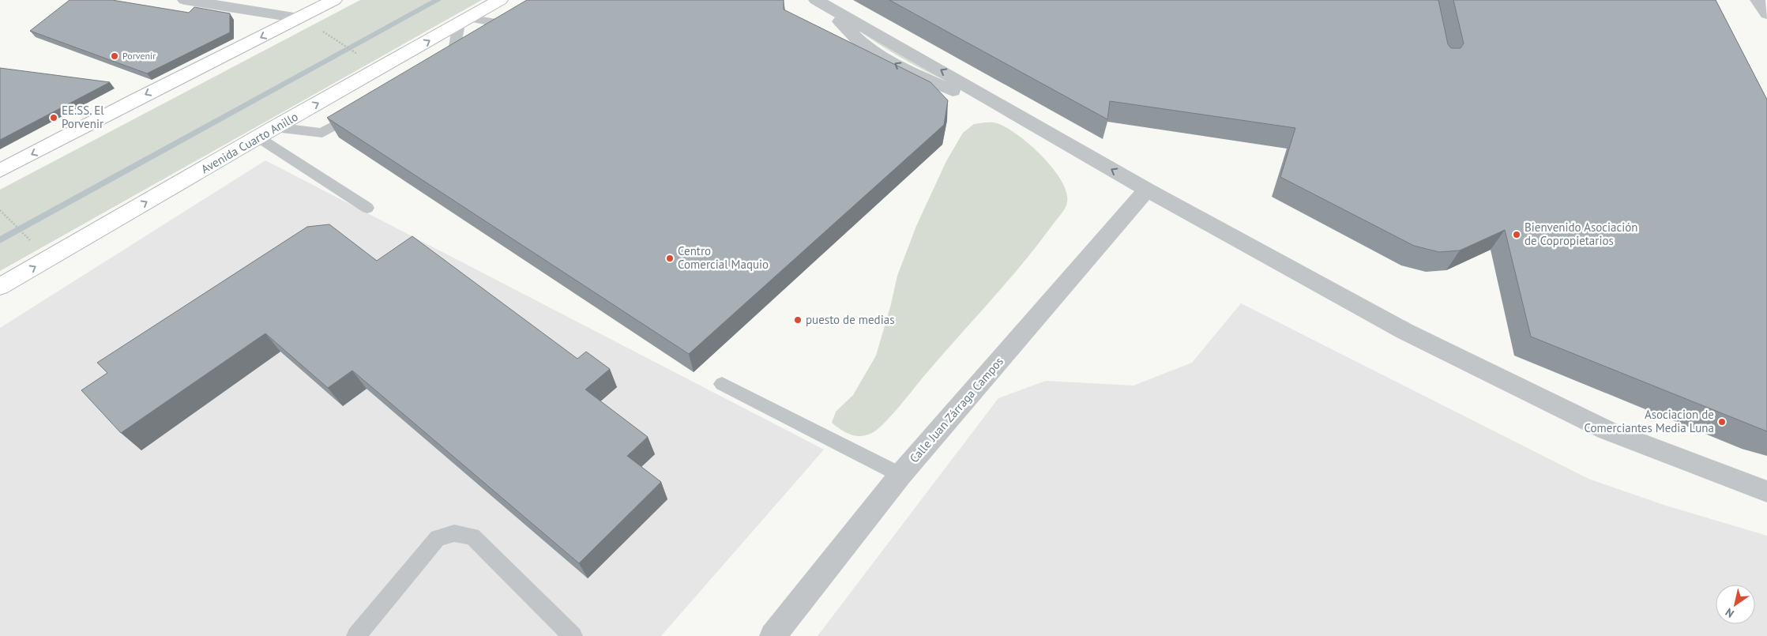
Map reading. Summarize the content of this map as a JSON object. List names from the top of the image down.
{
  "streets": {
    "highway": ["Avenida Cuarto Anillo"],
    "street": ["Calle Juan Zárraga Campos"]
  },
  "places": [
    "Porvenir",
    "EE.SS. El Porvenir",
    "Bienvenido Asociación de Copropietarios",
    "Centro Comercial Maquio",
    "puesto de medias",
    "Asociacion de Comerciantes Media Luna"
  ],
  "north": "bottom left"
}
